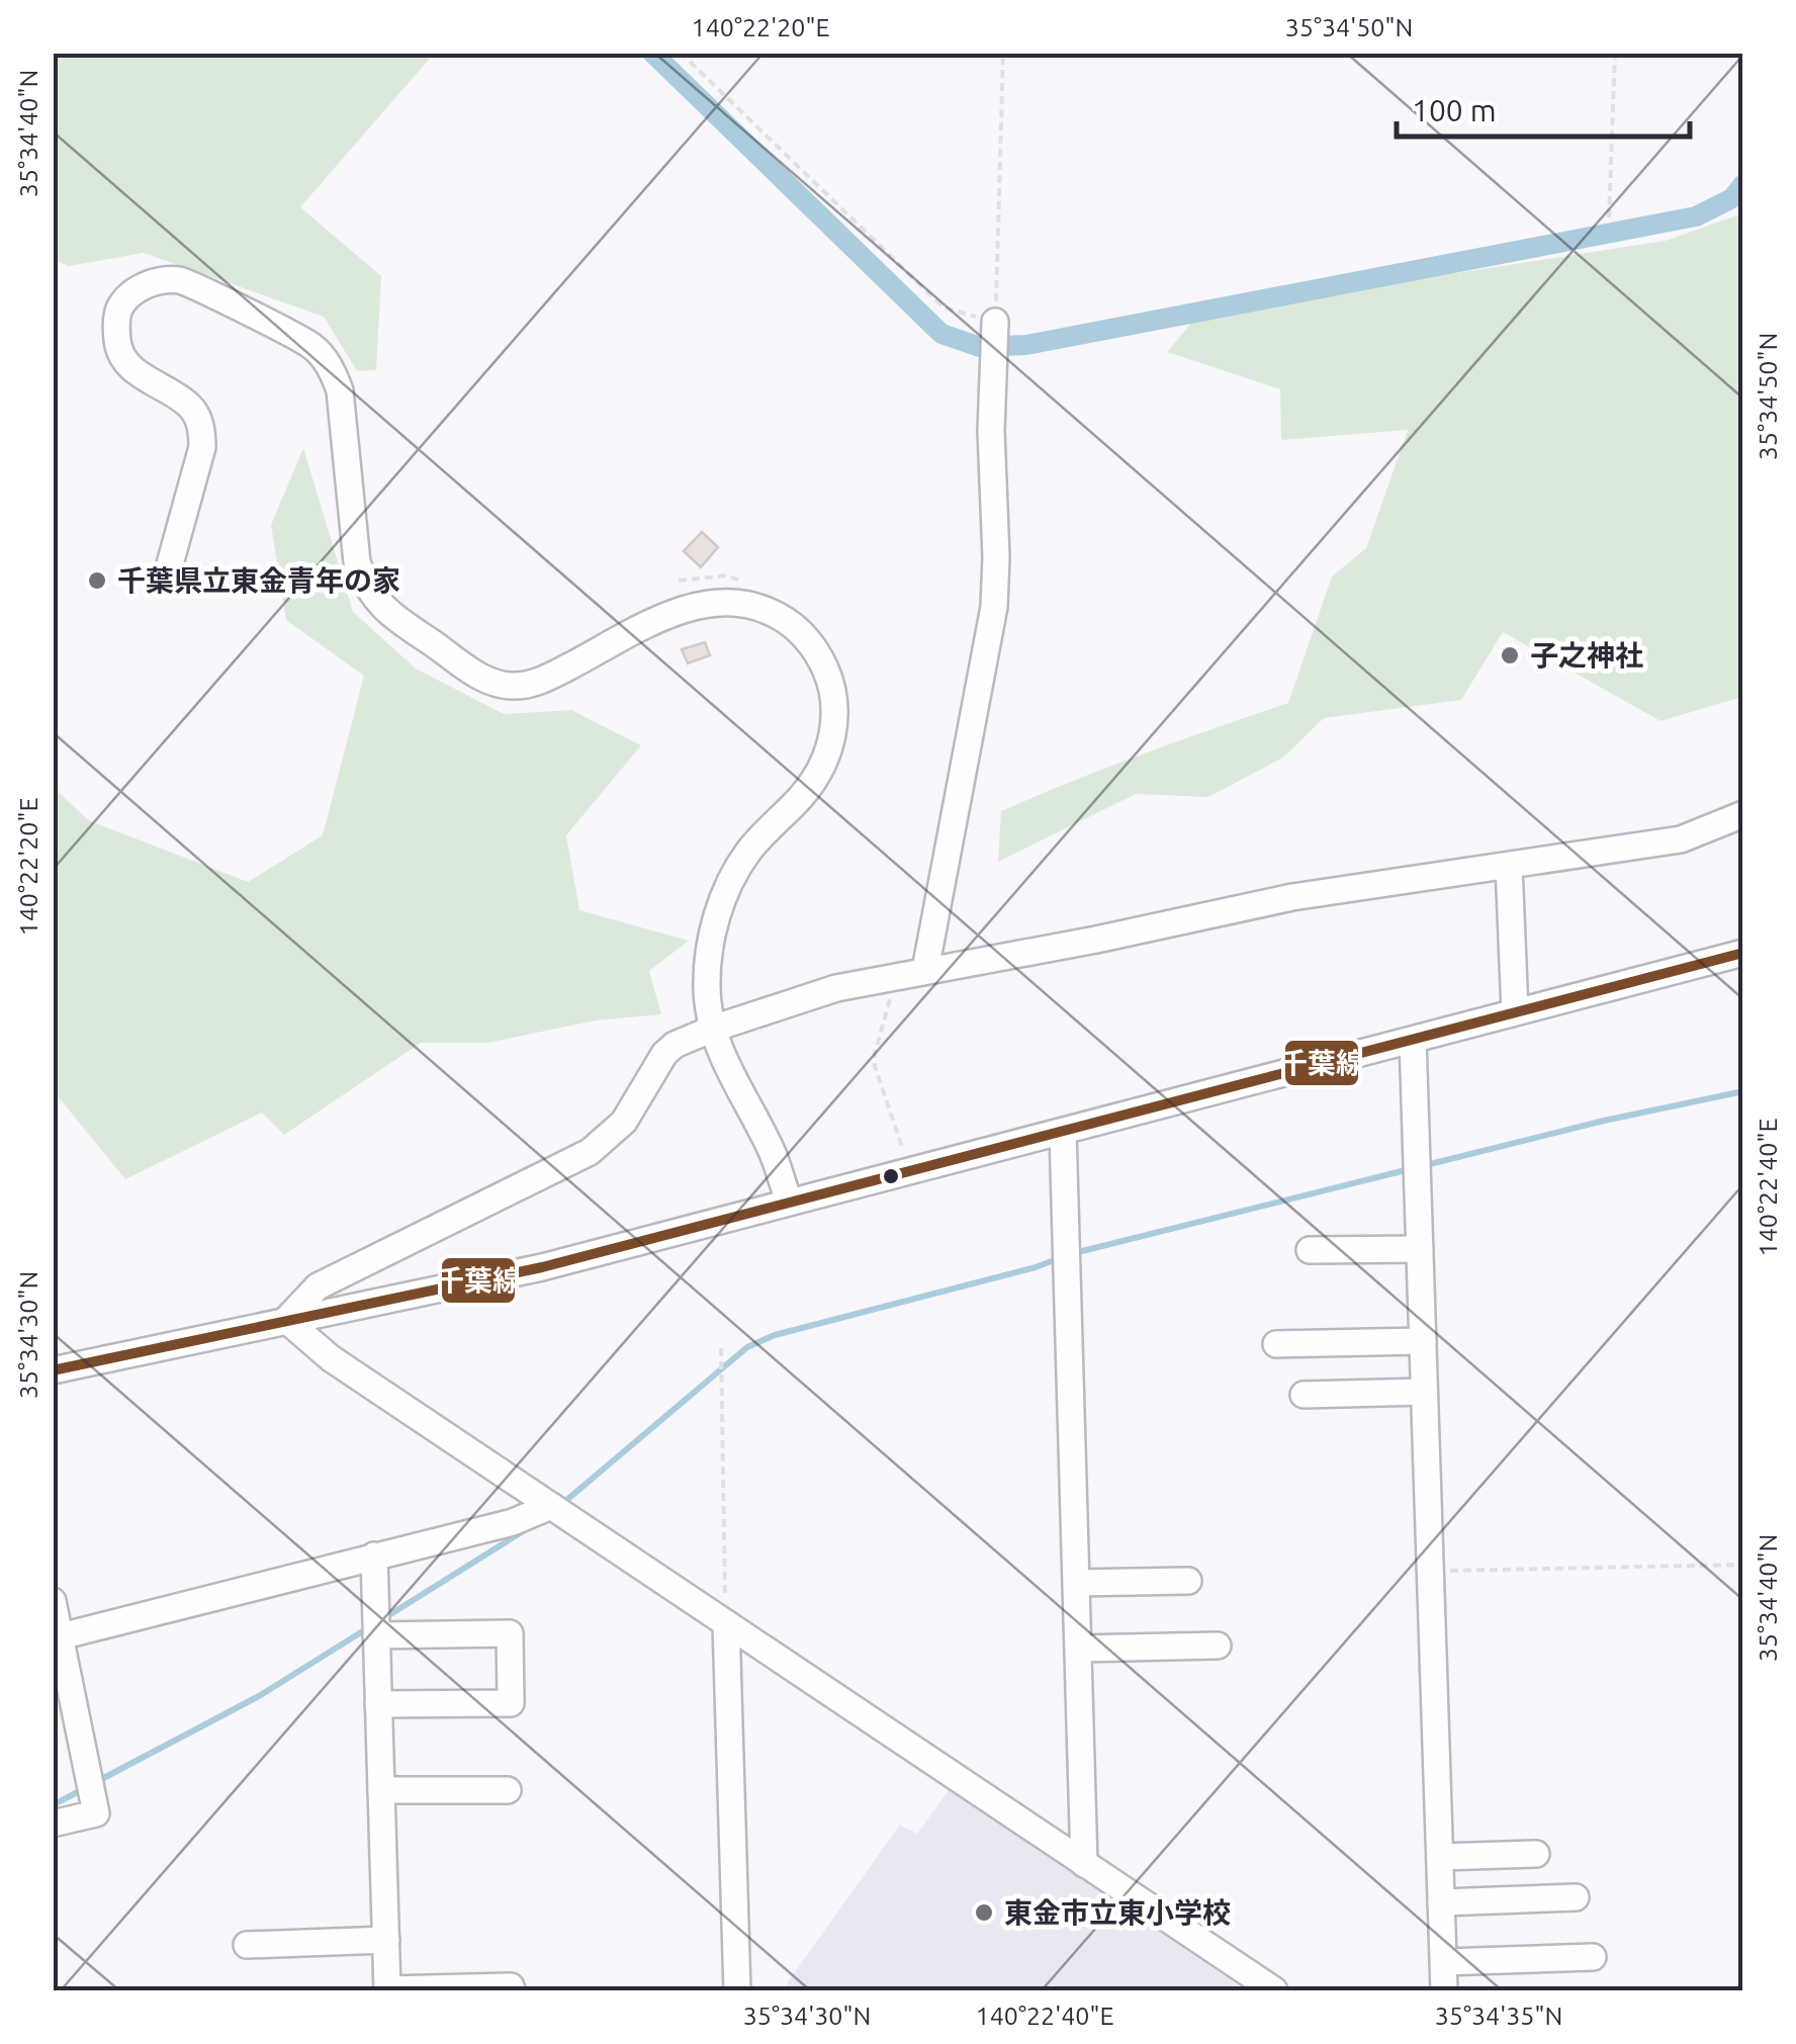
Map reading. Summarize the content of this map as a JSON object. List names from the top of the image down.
{
  "places": ["千葉県立東金青年の家", "子之神社", "東金市立東小学校"],
  "lines": ["transit line 千葉線"],
  "scale_bar": "100 m",
  "coordinates": [
    "140°22'20\"E",
    "35°34'50\"N",
    "35°34'40\"N",
    "140°22'40\"E",
    "35°34'30\"N",
    "35°34'35\"N"
  ]
}
